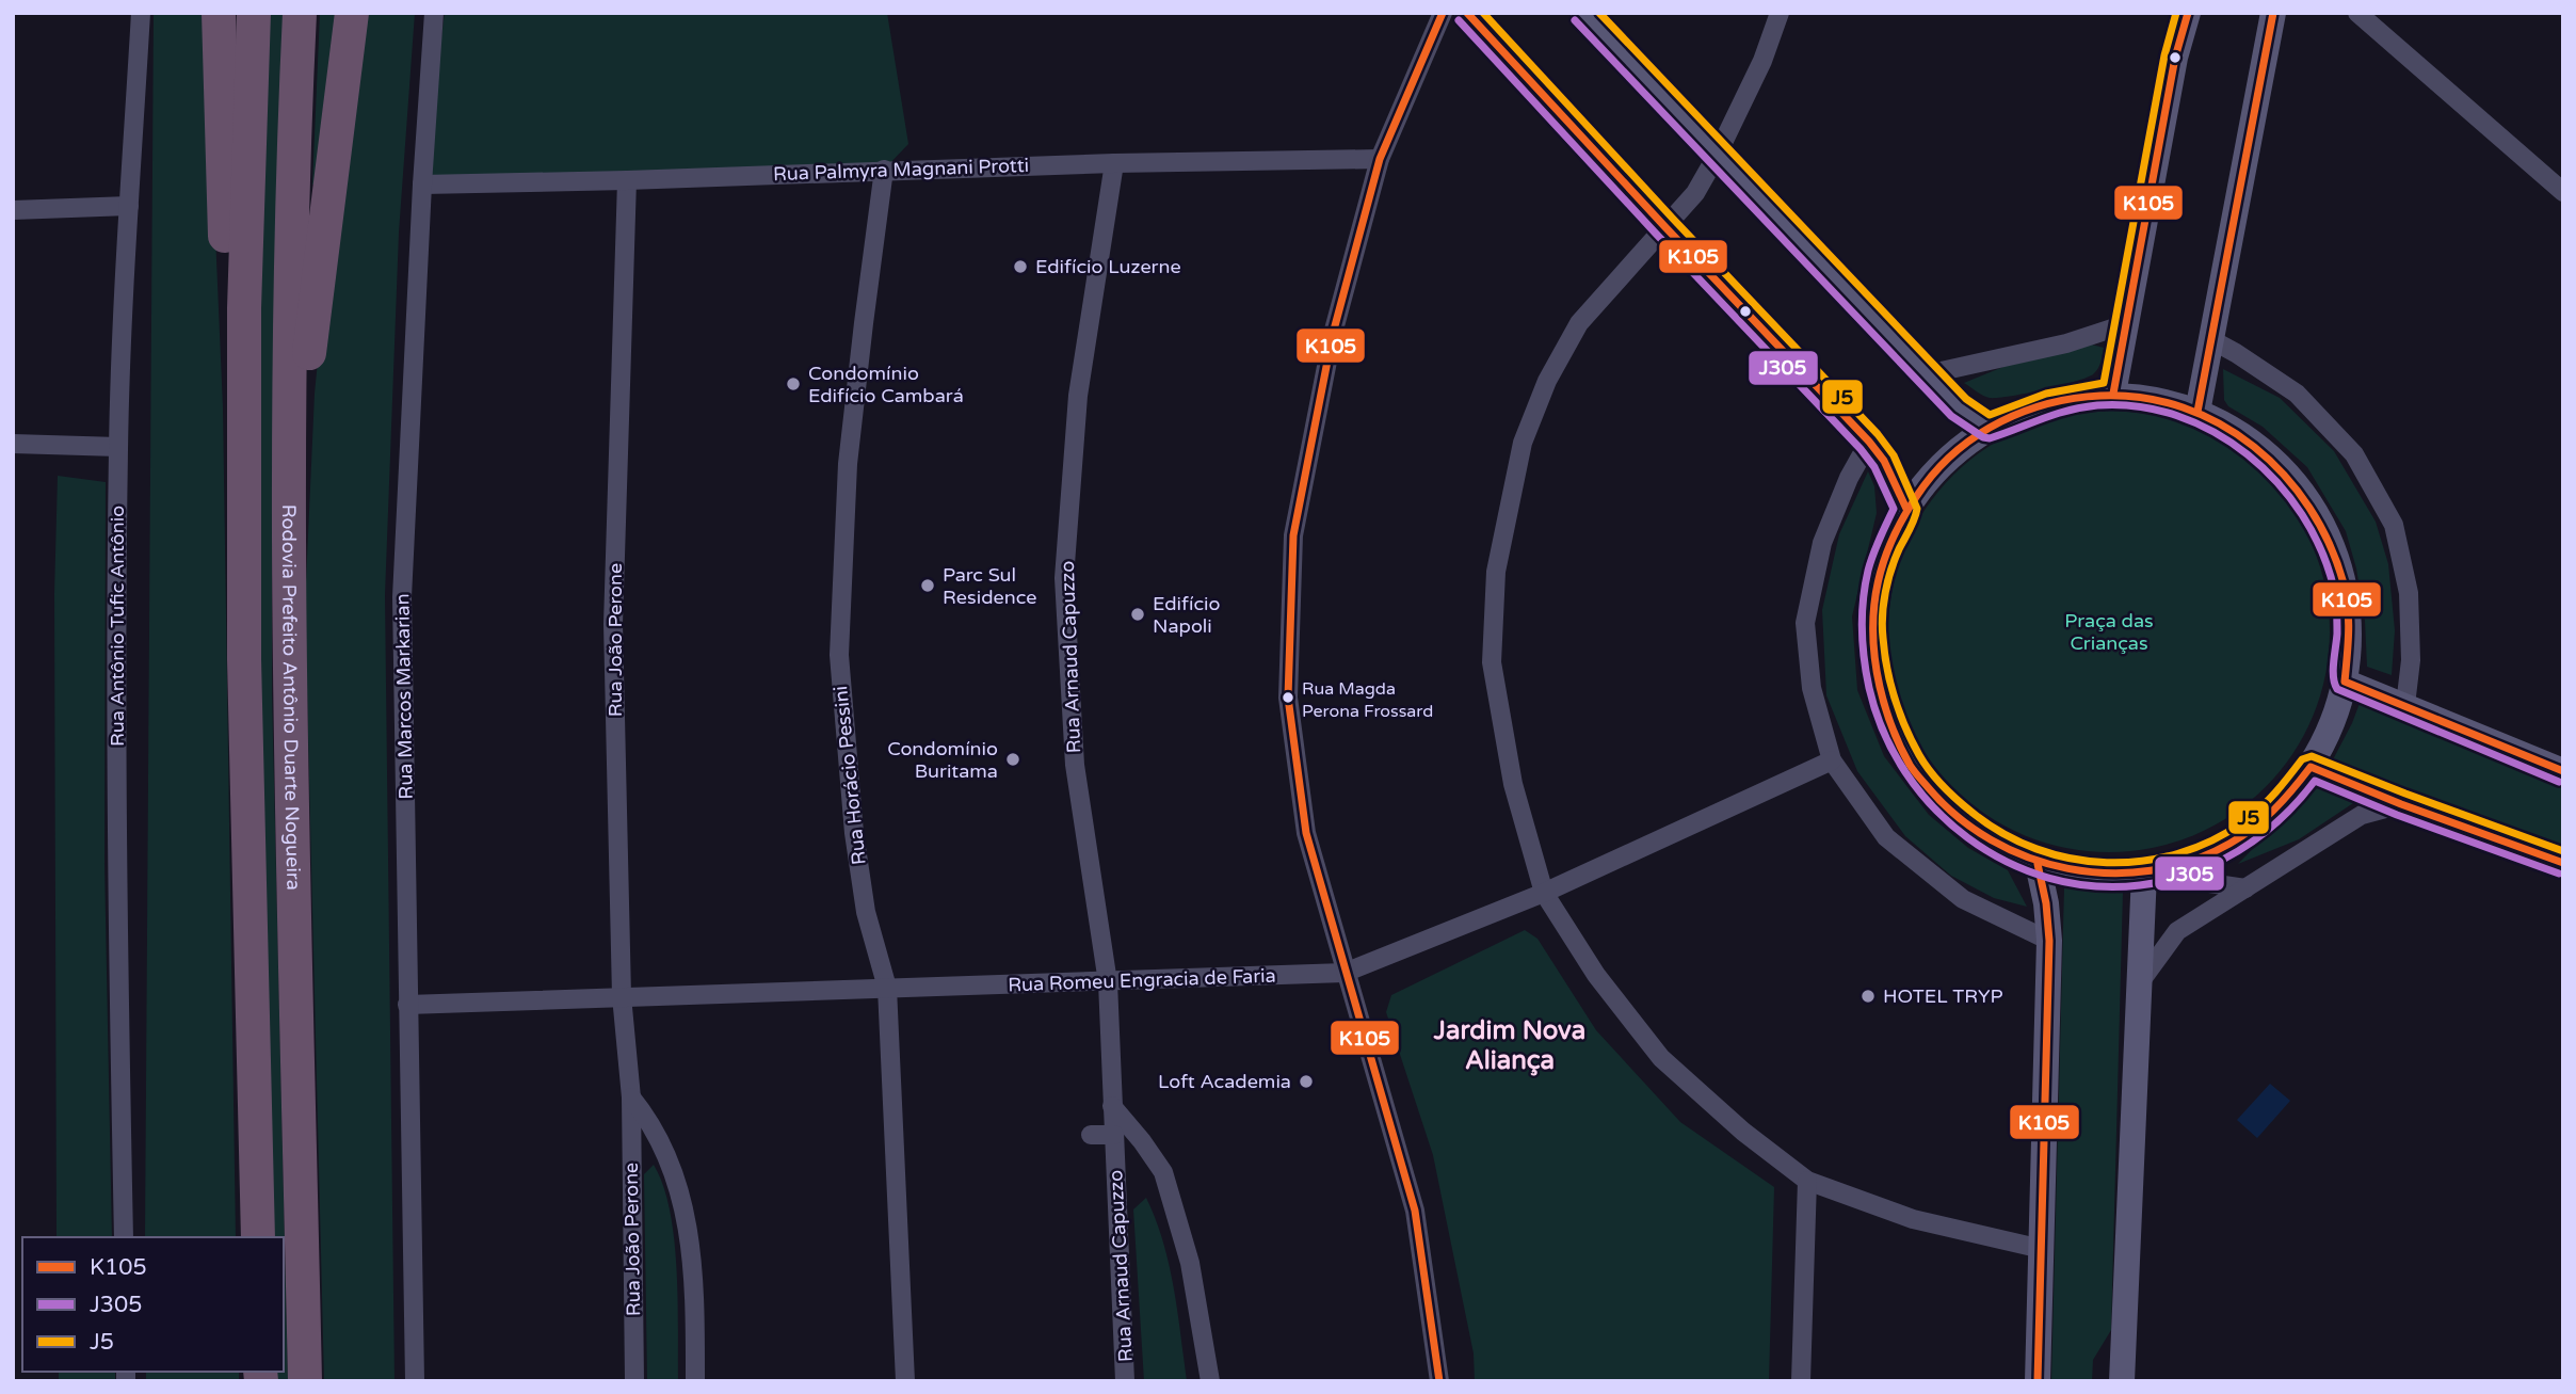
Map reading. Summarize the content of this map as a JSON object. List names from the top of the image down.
{
  "streets": {
    "highway": ["Rodovia Prefeito Antônio Duarte Nogueira"],
    "street": [
      "Rua Palmyra Magnani Protti",
      "Rua Antônio Tufic Antônio",
      "Rua João Perone",
      "Rua Arnaud Capuzzo",
      "Rua Marcos Markarian",
      "Rua Horácio Pessini",
      "Rua Romeu Engracia de Faria"
    ]
  },
  "crossings": [
    ["Rua Palmyra Magnani Protti", "Rua João Perone"],
    ["Rua Palmyra Magnani Protti", "Rua Arnaud Capuzzo"],
    ["Rua Palmyra Magnani Protti", "Rua Marcos Markarian"],
    ["Rua Palmyra Magnani Protti", "Rua Horácio Pessini"],
    ["Rua João Perone", "Rua Romeu Engracia de Faria"],
    ["Rua Arnaud Capuzzo", "Rua Romeu Engracia de Faria"],
    ["Rua Marcos Markarian", "Rua Romeu Engracia de Faria"],
    ["Rua Horácio Pessini", "Rua Romeu Engracia de Faria"]
  ],
  "districts": ["Jardim Nova Aliança"],
  "parks": ["Praça das Crianças"],
  "places": [
    "Edifício Luzerne",
    "Condomínio Edifício Cambará",
    "Parc Sul Residence",
    "Edifício Napoli",
    "Rua Magda Perona Frossard",
    "Condomínio Buritama",
    "HOTEL TRYP",
    "Loft Academia"
  ],
  "lines": ["transit line K105", "transit line J5", "transit line J305"],
  "legend": ["K105", "J305", "J5"]
}
